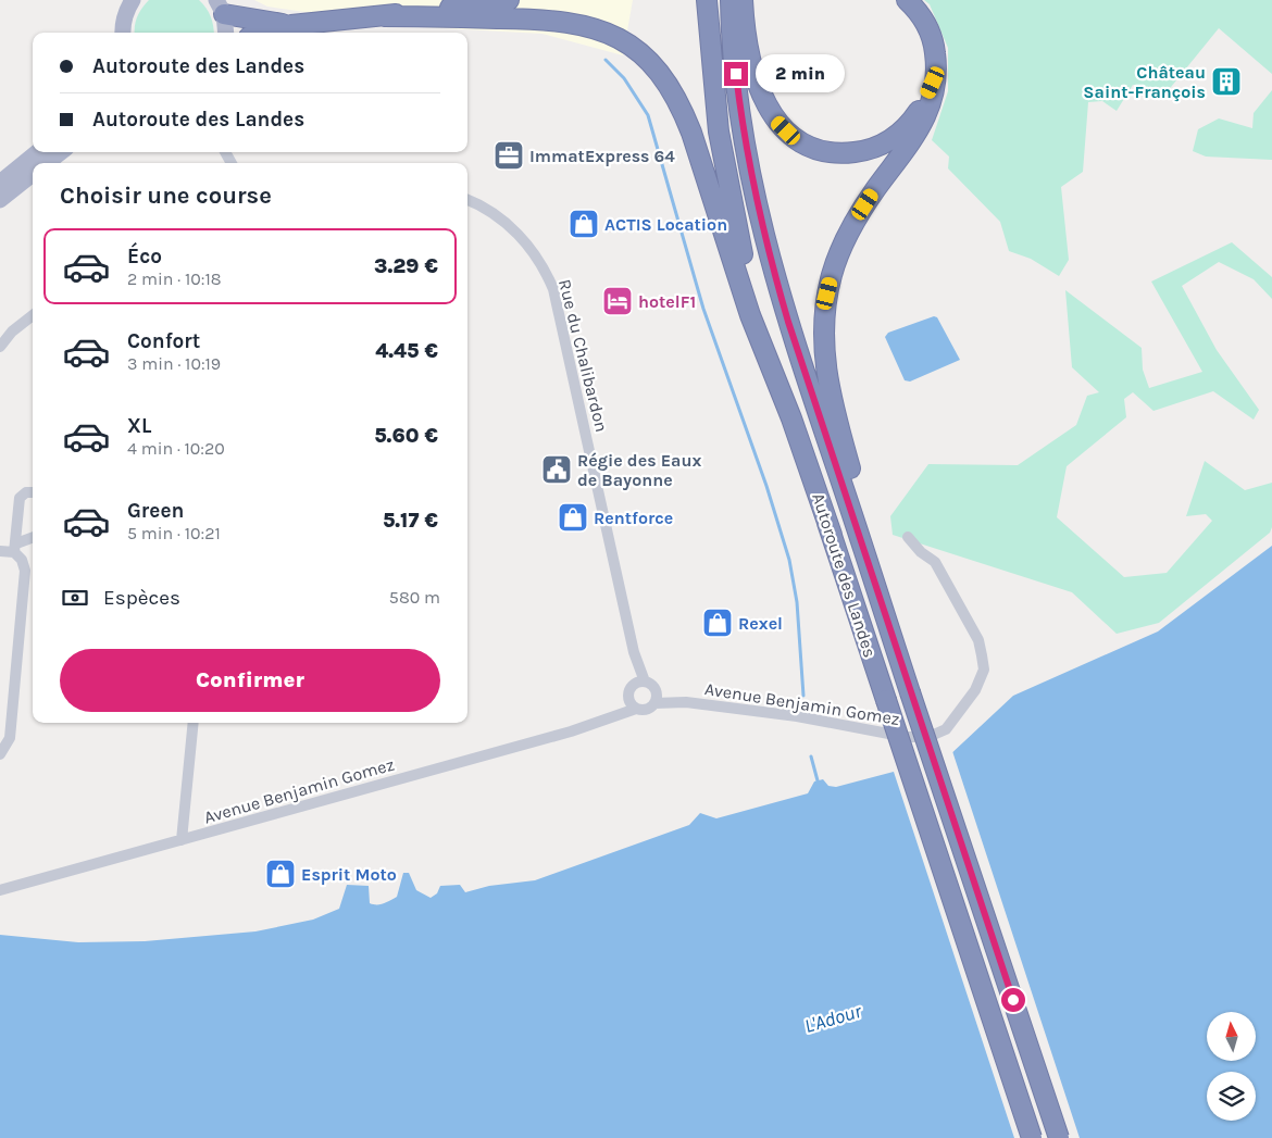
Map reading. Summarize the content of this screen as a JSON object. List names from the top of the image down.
{
  "streets": {
    "highway": ["Autoroute des Landes"],
    "street": ["Rue du Chalibardon", "Avenue Benjamin Gomez"]
  },
  "crossings": [
    ["Rue du Chalibardon", "Avenue Benjamin Gomez"]
  ],
  "water": ["L'Adour"],
  "places": {
    "building": ["Château Saint-François"],
    "office": ["ImmatExpress 64"],
    "shop": [
      "ACTIS Location",
      "Rentforce",
      "Rexel",
      "Esprit Moto"
    ],
    "hotel": ["hotelF1"],
    "public building": ["Régie des Eaux de Bayonne"]
  },
  "north": "top",
  "page": {
    "banner": ["Autoroute des Landes", "Autoroute des Landes"],
    "bubble": "2 min",
    "heading": "Choisir une course",
    "list": [
      {
        "name": "Éco",
        "note": "2 min · 10:18",
        "value": "3.29 €"
      },
      {
        "name": "Confort",
        "note": "3 min · 10:19",
        "value": "4.45 €"
      },
      {
        "name": "XL",
        "note": "4 min · 10:20",
        "value": "5.60 €"
      },
      {
        "name": "Green",
        "note": "5 min · 10:21",
        "value": "5.17 €"
      }
    ],
    "pay": ["Espèces", "580 m"],
    "buttons": "Confirmer"
  }
}
